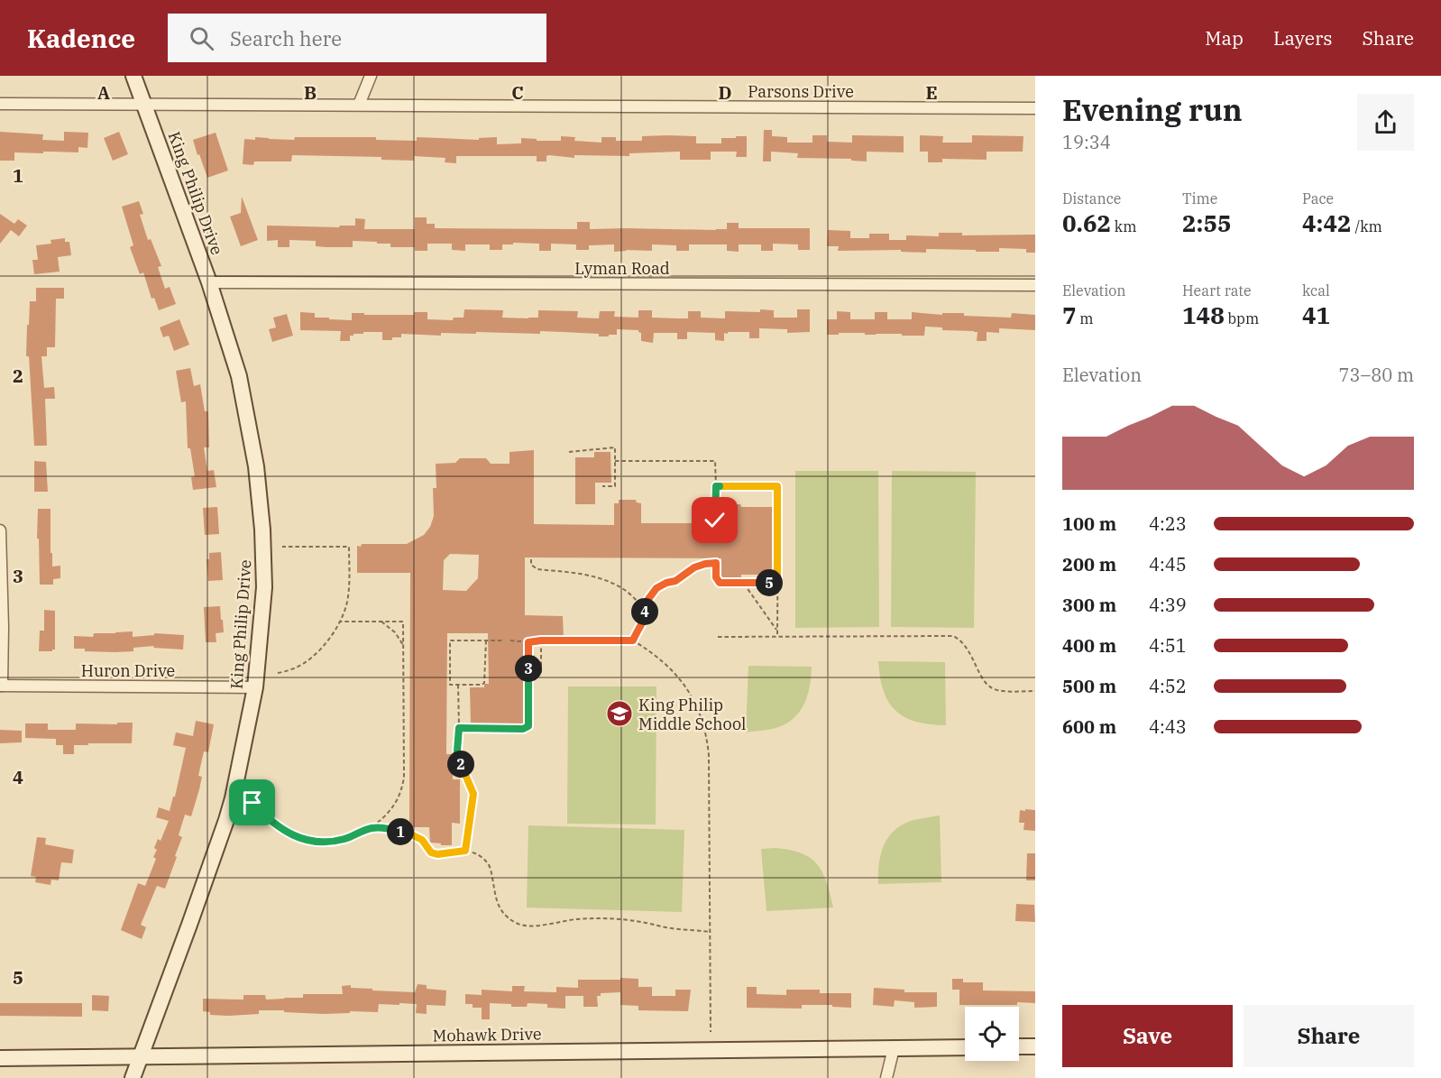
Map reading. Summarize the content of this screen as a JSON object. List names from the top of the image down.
{
  "streets": {
    "street": [
      "Parsons Drive",
      "King Philip Drive",
      "Lyman Road",
      "Huron Drive",
      "Mohawk Drive"
    ]
  },
  "crossings": [
    ["Parsons Drive", "King Philip Drive"],
    ["King Philip Drive", "Lyman Road"],
    ["King Philip Drive", "Huron Drive"],
    ["King Philip Drive", "Mohawk Drive"]
  ],
  "places": {
    "school or university": ["King Philip Middle School"]
  },
  "page": {
    "header": "Kadence",
    "search": "Search here",
    "nav": ["Map", "Layers", "Share"],
    "heading": ["Evening run", "19:34"],
    "stats": [
      ["Distance", "0.62 km"],
      ["Time", "2:55"],
      ["Pace", "4:42 /km"],
      ["Elevation", "7 m"],
      ["Heart rate", "148 bpm"],
      ["kcal", "41"]
    ],
    "chart": ["Elevation", "73–80 m"],
    "list": [
      {
        "name": "100 m",
        "note": "4:23"
      },
      {
        "name": "200 m",
        "note": "4:45"
      },
      {
        "name": "300 m",
        "note": "4:39"
      },
      {
        "name": "400 m",
        "note": "4:51"
      },
      {
        "name": "500 m",
        "note": "4:52"
      },
      {
        "name": "600 m",
        "note": "4:43"
      }
    ],
    "pins": [
      "5",
      "4",
      "3",
      "2",
      "1"
    ],
    "buttons": ["Save", "Share"]
  },
  "grid": {
    "columns": [
      "A",
      "B",
      "C",
      "D",
      "E"
    ],
    "rows": [
      "1",
      "2",
      "3",
      "4",
      "5"
    ]
  }
}
